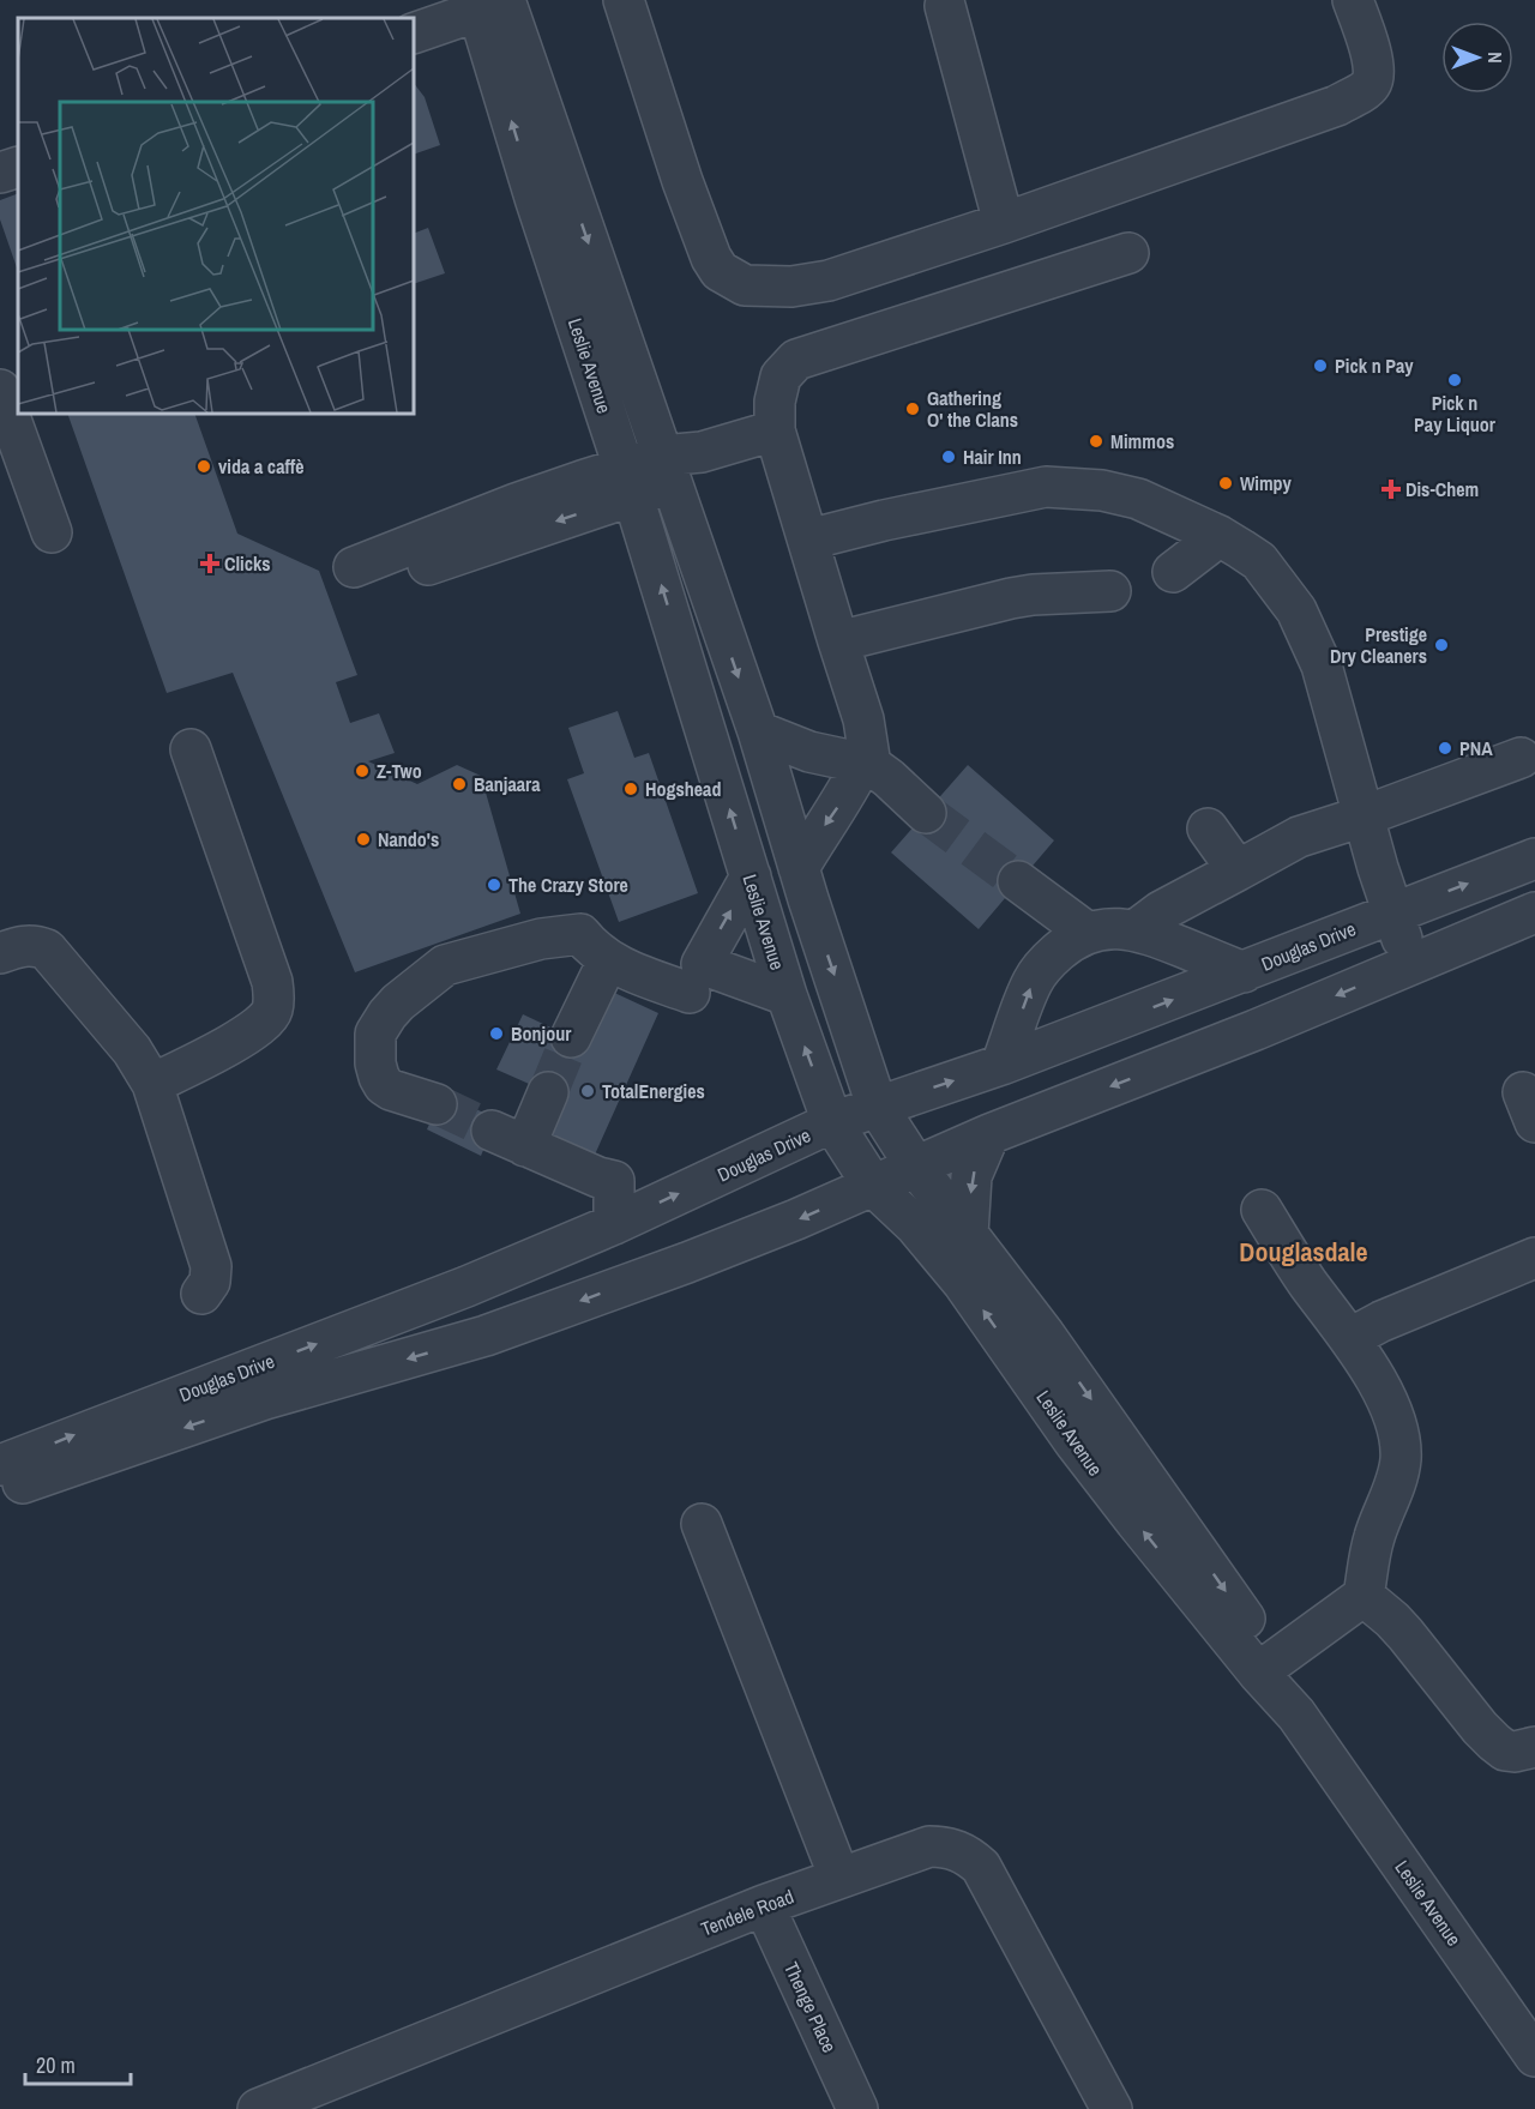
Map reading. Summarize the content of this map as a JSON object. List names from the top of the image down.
{
  "streets": {
    "street": [
      "Leslie Avenue",
      "Douglas Drive",
      "Tendele Road",
      "Thenge Place"
    ]
  },
  "crossings": [
    ["Leslie Avenue", "Douglas Drive"],
    ["Tendele Road", "Thenge Place"]
  ],
  "districts": ["Douglasdale"],
  "places": {
    "other": [
      "Pick n Pay",
      "Pick n Pay Liquor",
      "Gathering O' the Clans",
      "Mimmos",
      "Hair Inn",
      "vida a caffè",
      "Wimpy",
      "Prestige Dry Cleaners",
      "PNA",
      "Z-Two",
      "Banjaara",
      "Hogshead",
      "Nando's",
      "The Crazy Store",
      "Bonjour",
      "TotalEnergies"
    ],
    "health": ["Dis-Chem", "Clicks"]
  },
  "scale_bar": "20 m",
  "north": "right"
}
